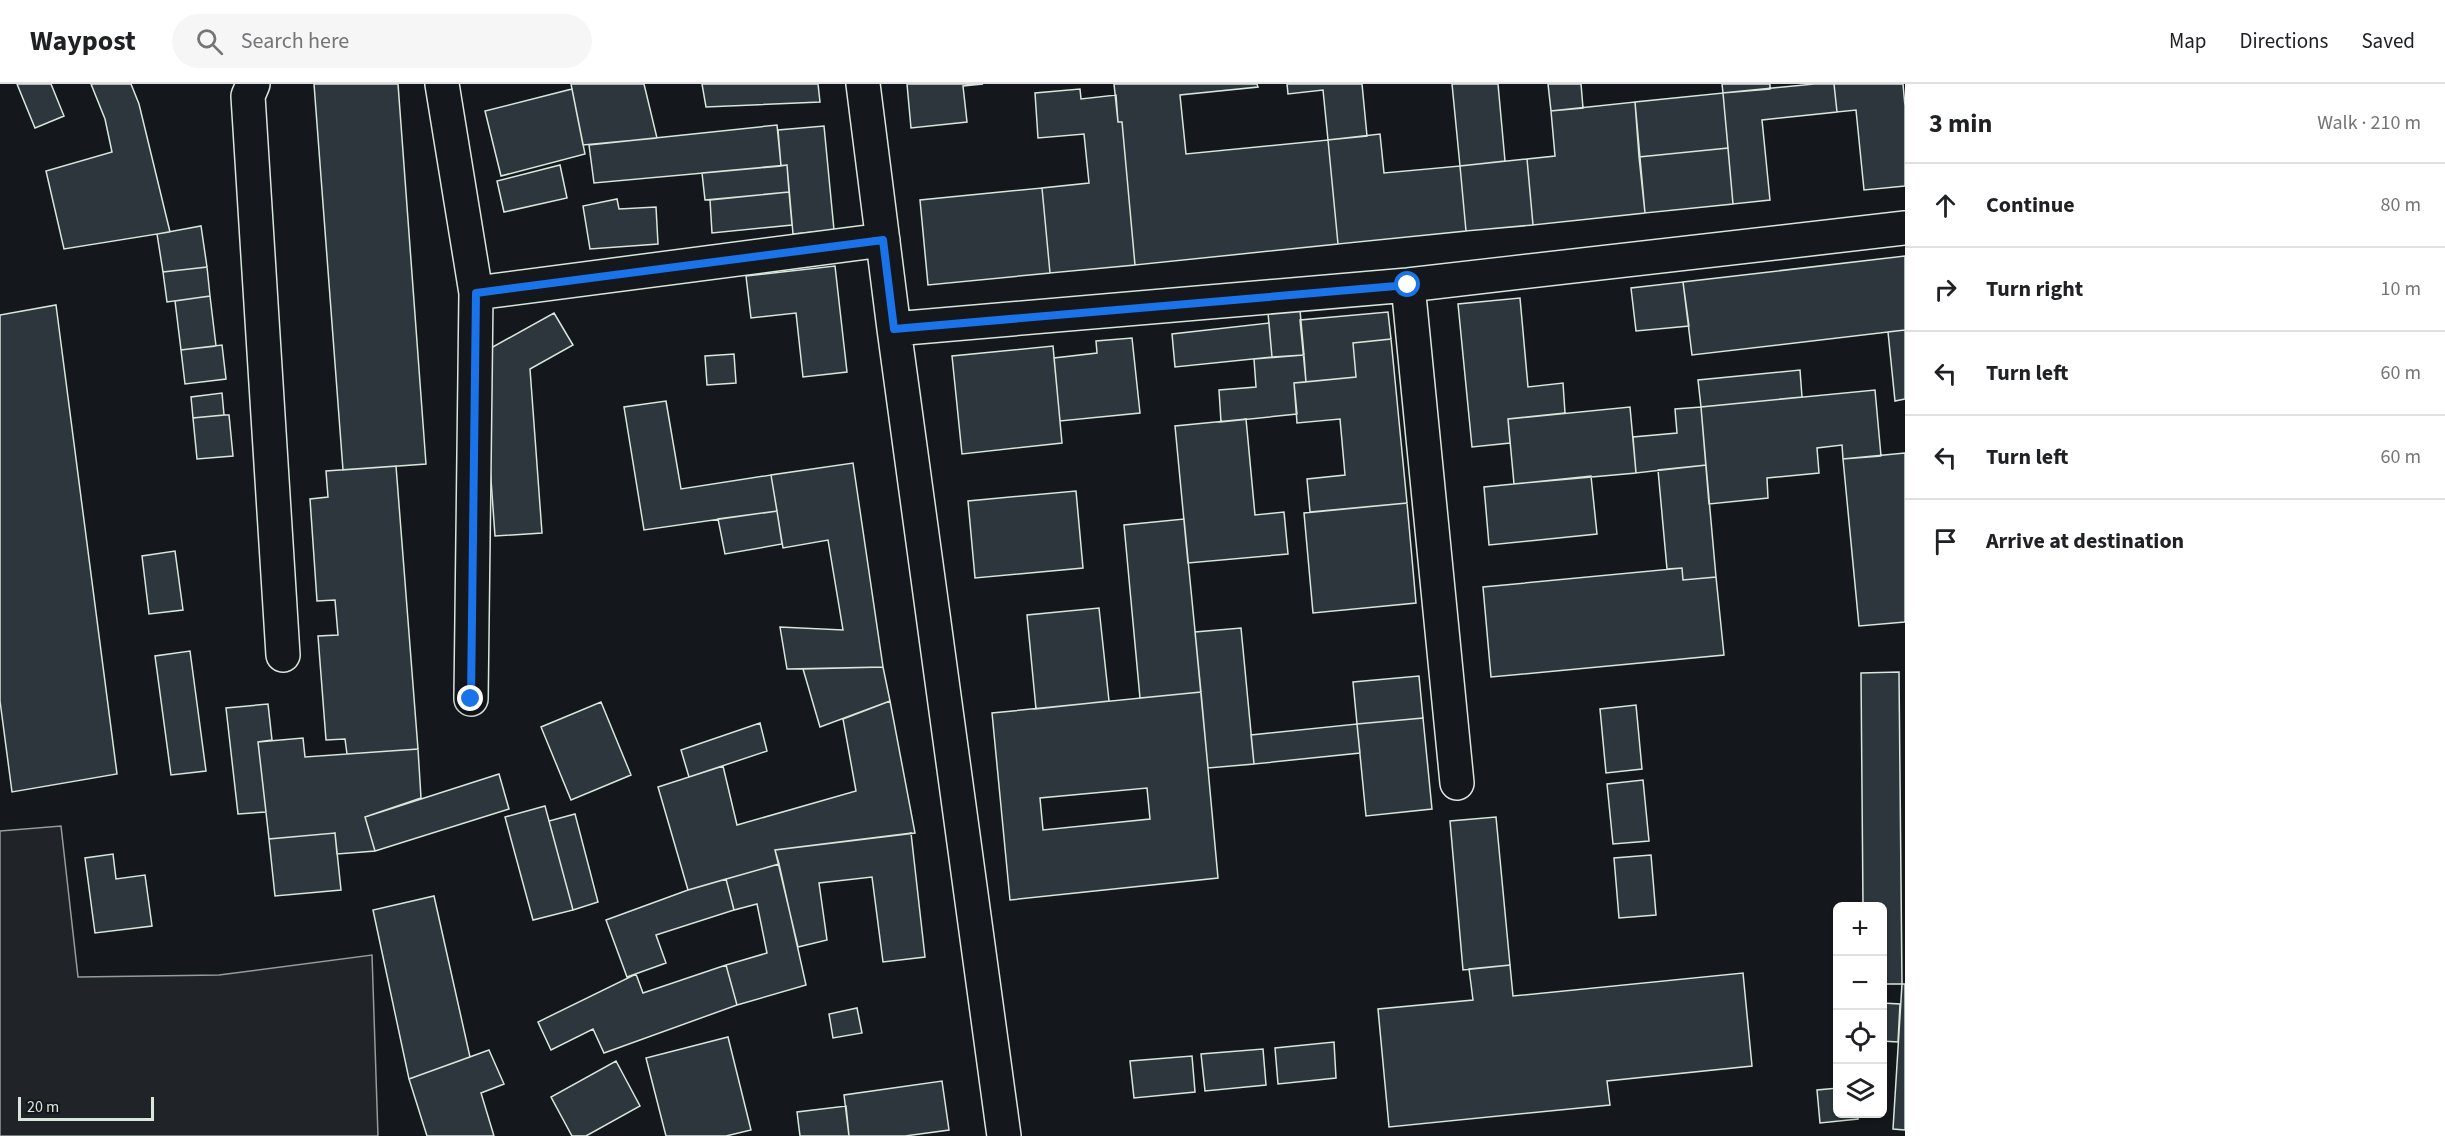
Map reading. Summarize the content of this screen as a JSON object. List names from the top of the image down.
{
  "scale_bar": "20 m",
  "page": {
    "header": "Waypost",
    "search": "Search here",
    "nav": ["Map", "Directions", "Saved"],
    "heading": ["3 min", "Walk · 210 m"],
    "list": [
      ["Continue", "80 m"],
      ["Turn right", "10 m"],
      ["Turn left", "60 m"],
      ["Turn left", "60 m"],
      "Arrive at destination"
    ],
    "map_buttons": ["+", "−"],
    "scale": "20 m"
  }
}
